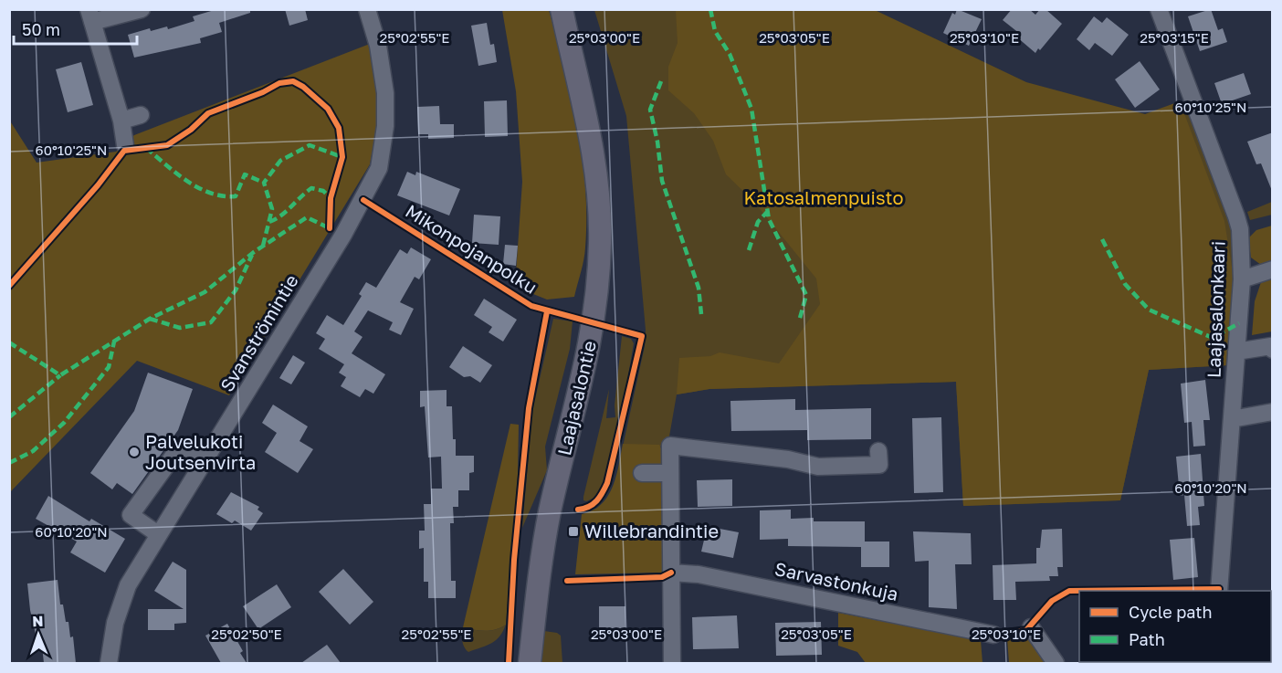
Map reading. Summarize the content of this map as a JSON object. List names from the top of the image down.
{
  "streets": {
    "main road": ["Laajasalontie"],
    "street": ["Laajasalonkaari", "Svanströmintie", "Sarvastonkuja"],
    "cycle path": ["Mikonpojanpolku"]
  },
  "parks": ["Katosalmenpuisto"],
  "places": {
    "other": ["Palvelukoti Joutsenvirta"],
    "transit": ["Willebrandintie"]
  },
  "legend": ["Cycle path", "Path"],
  "scale_bar": "50 m",
  "north": "top",
  "coordinates": [
    "25°02'55\"E",
    "25°03'00\"E",
    "25°03'05\"E",
    "25°03'10\"E",
    "25°03'15\"E",
    "60°10'25\"N",
    "60°10'20\"N",
    "25°02'50\"E"
  ]
}
